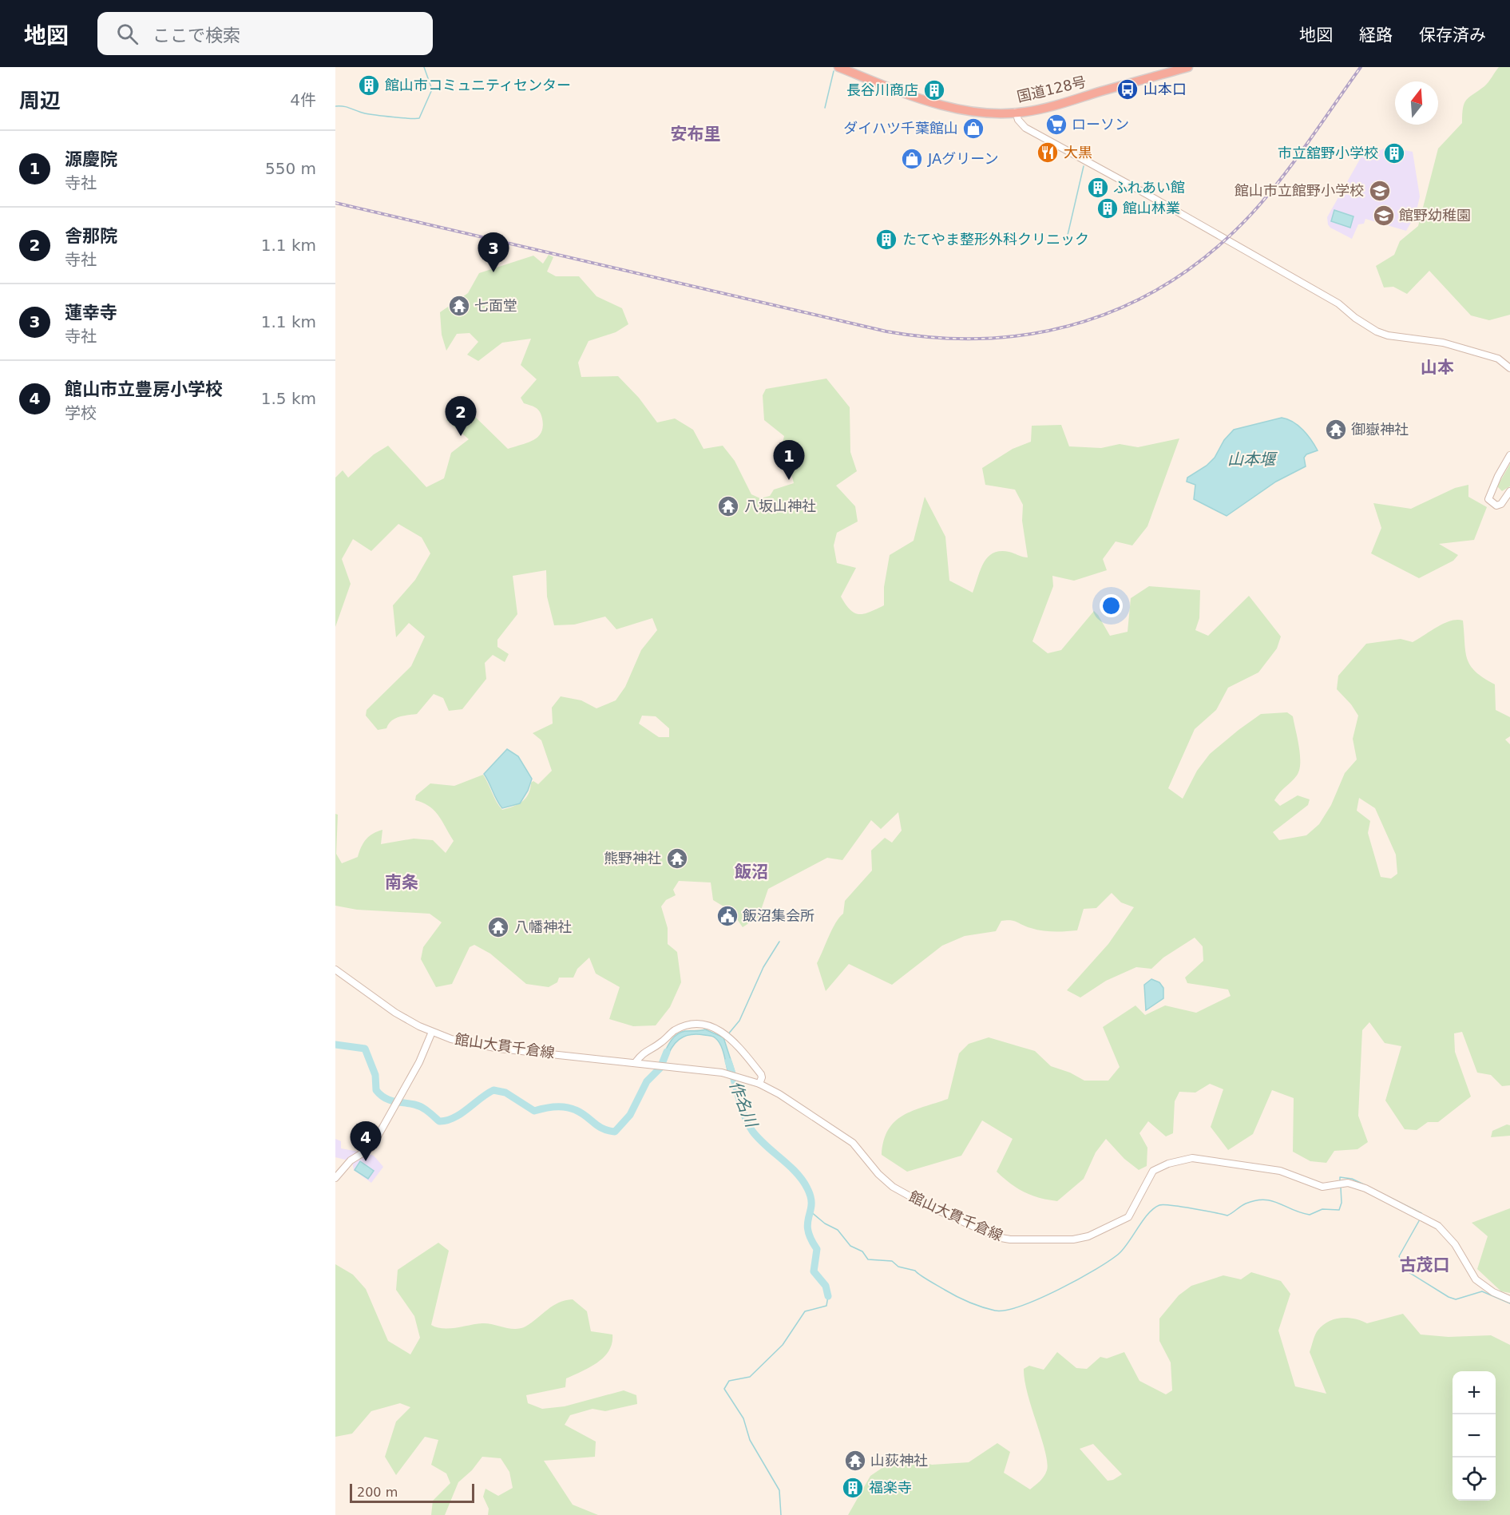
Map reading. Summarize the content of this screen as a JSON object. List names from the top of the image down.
{
  "streets": {
    "highway": ["国道128号"],
    "main road": ["館山大貫千倉線"]
  },
  "districts": [
    "安布里",
    "山本",
    "飯沼",
    "南条",
    "古茂口"
  ],
  "water": ["山本堰", "作名川"],
  "places": {
    "building": [
      "館山市コミュニティセンター",
      "長谷川商店",
      "市立舘野小学校",
      "ふれあい館",
      "館山林業",
      "たてやま整形外科クリニック",
      "福楽寺"
    ],
    "bus stop": ["山本口"],
    "supermarket": ["ローソン"],
    "shop": ["ダイハツ千葉館山", "JAグリーン"],
    "restaurant": ["大黒"],
    "school or university": ["館山市立館野小学校", "館野幼稚園"],
    "temple": [
      "七面堂",
      "御嶽神社",
      "八坂山神社",
      "熊野神社",
      "八幡神社",
      "山荻神社"
    ],
    "public building": ["飯沼集会所"]
  },
  "scale_bar": "200 m",
  "north": "top",
  "page": {
    "header": "地図",
    "search": "ここで検索",
    "nav": ["地図", "経路", "保存済み"],
    "heading": ["周辺", "4件"],
    "list": [
      {
        "mark": "1",
        "name": "源慶院",
        "note": "寺社",
        "value": "550 m"
      },
      {
        "mark": "2",
        "name": "舎那院",
        "note": "寺社",
        "value": "1.1 km"
      },
      {
        "mark": "3",
        "name": "蓮幸寺",
        "note": "寺社",
        "value": "1.1 km"
      },
      {
        "mark": "4",
        "name": "館山市立豊房小学校",
        "note": "学校",
        "value": "1.5 km"
      }
    ],
    "pins": [
      "3",
      "2",
      "1",
      "4"
    ],
    "map_buttons": ["+", "−"],
    "scale": "200 m"
  }
}
